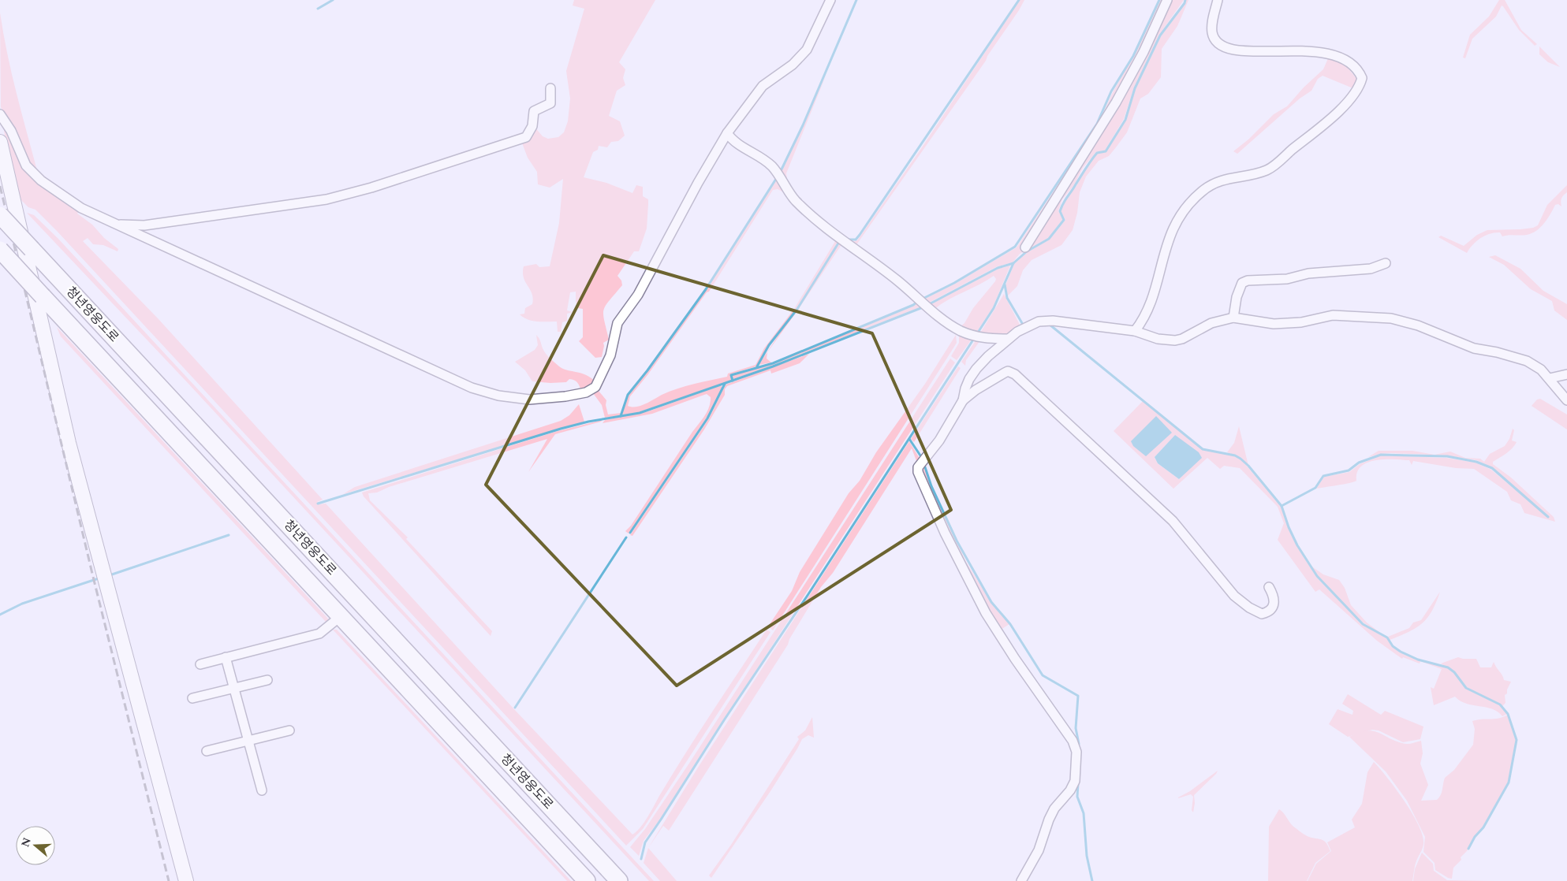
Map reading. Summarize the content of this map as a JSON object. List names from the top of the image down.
{
  "streets": {
    "highway": ["청년영웅도로"]
  },
  "north": "left"
}
